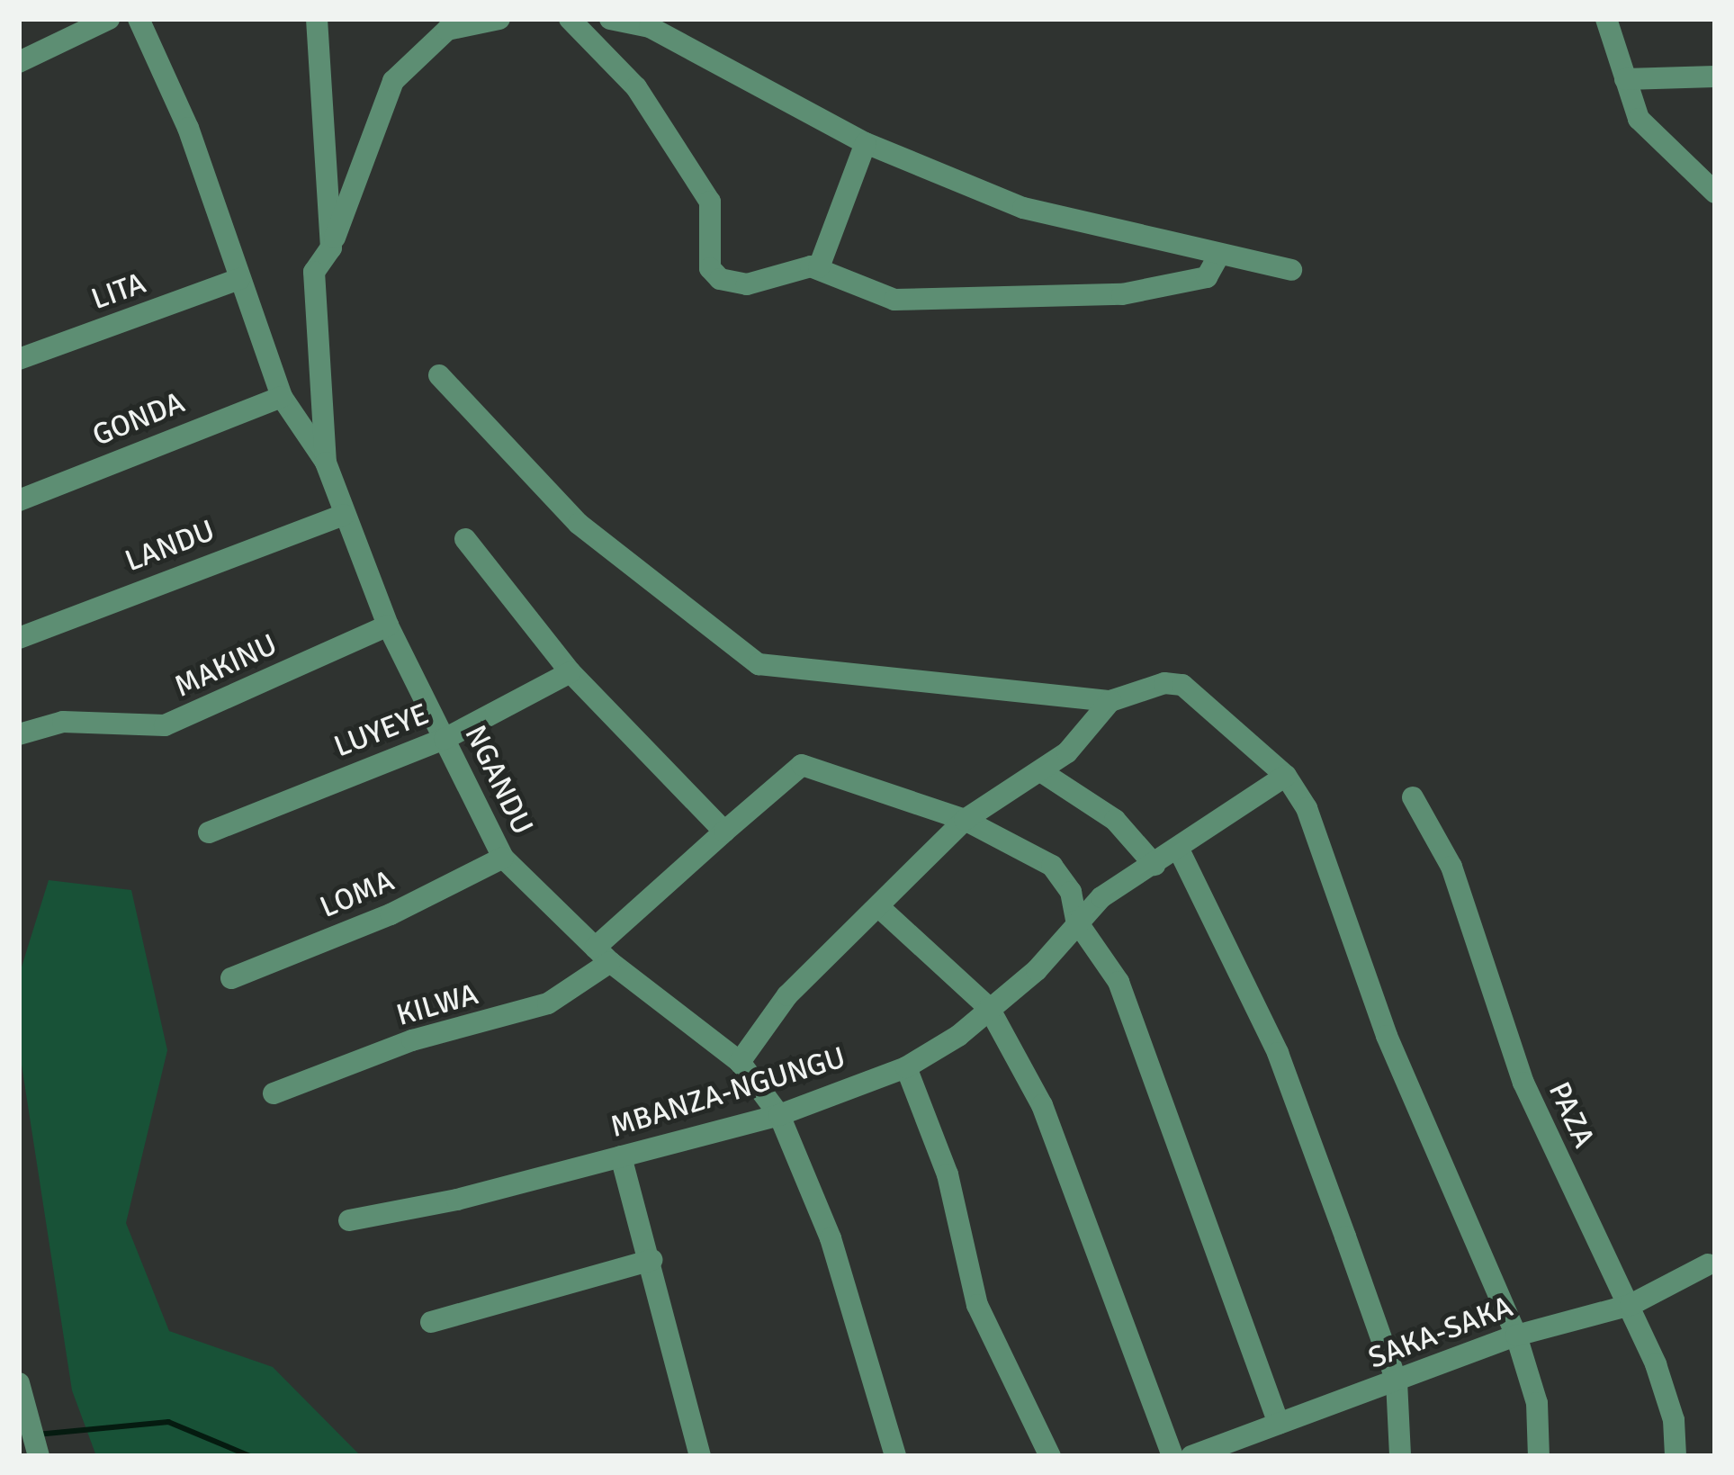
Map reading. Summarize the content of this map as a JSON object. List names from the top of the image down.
{
  "streets": {
    "street": [
      "LITA",
      "GONDA",
      "LANDU",
      "MAKINU",
      "LUYEYE",
      "NGANDU",
      "LOMA",
      "KILWA",
      "MBANZA-NGUNGU",
      "PAZA",
      "SAKA-SAKA"
    ]
  },
  "crossings": [
    ["LANDU", "NGANDU"],
    ["MAKINU", "NGANDU"],
    ["LUYEYE", "NGANDU"],
    ["NGANDU", "LOMA"],
    ["NGANDU", "KILWA"],
    ["NGANDU", "MBANZA-NGUNGU"],
    ["PAZA", "SAKA-SAKA"]
  ]
}
